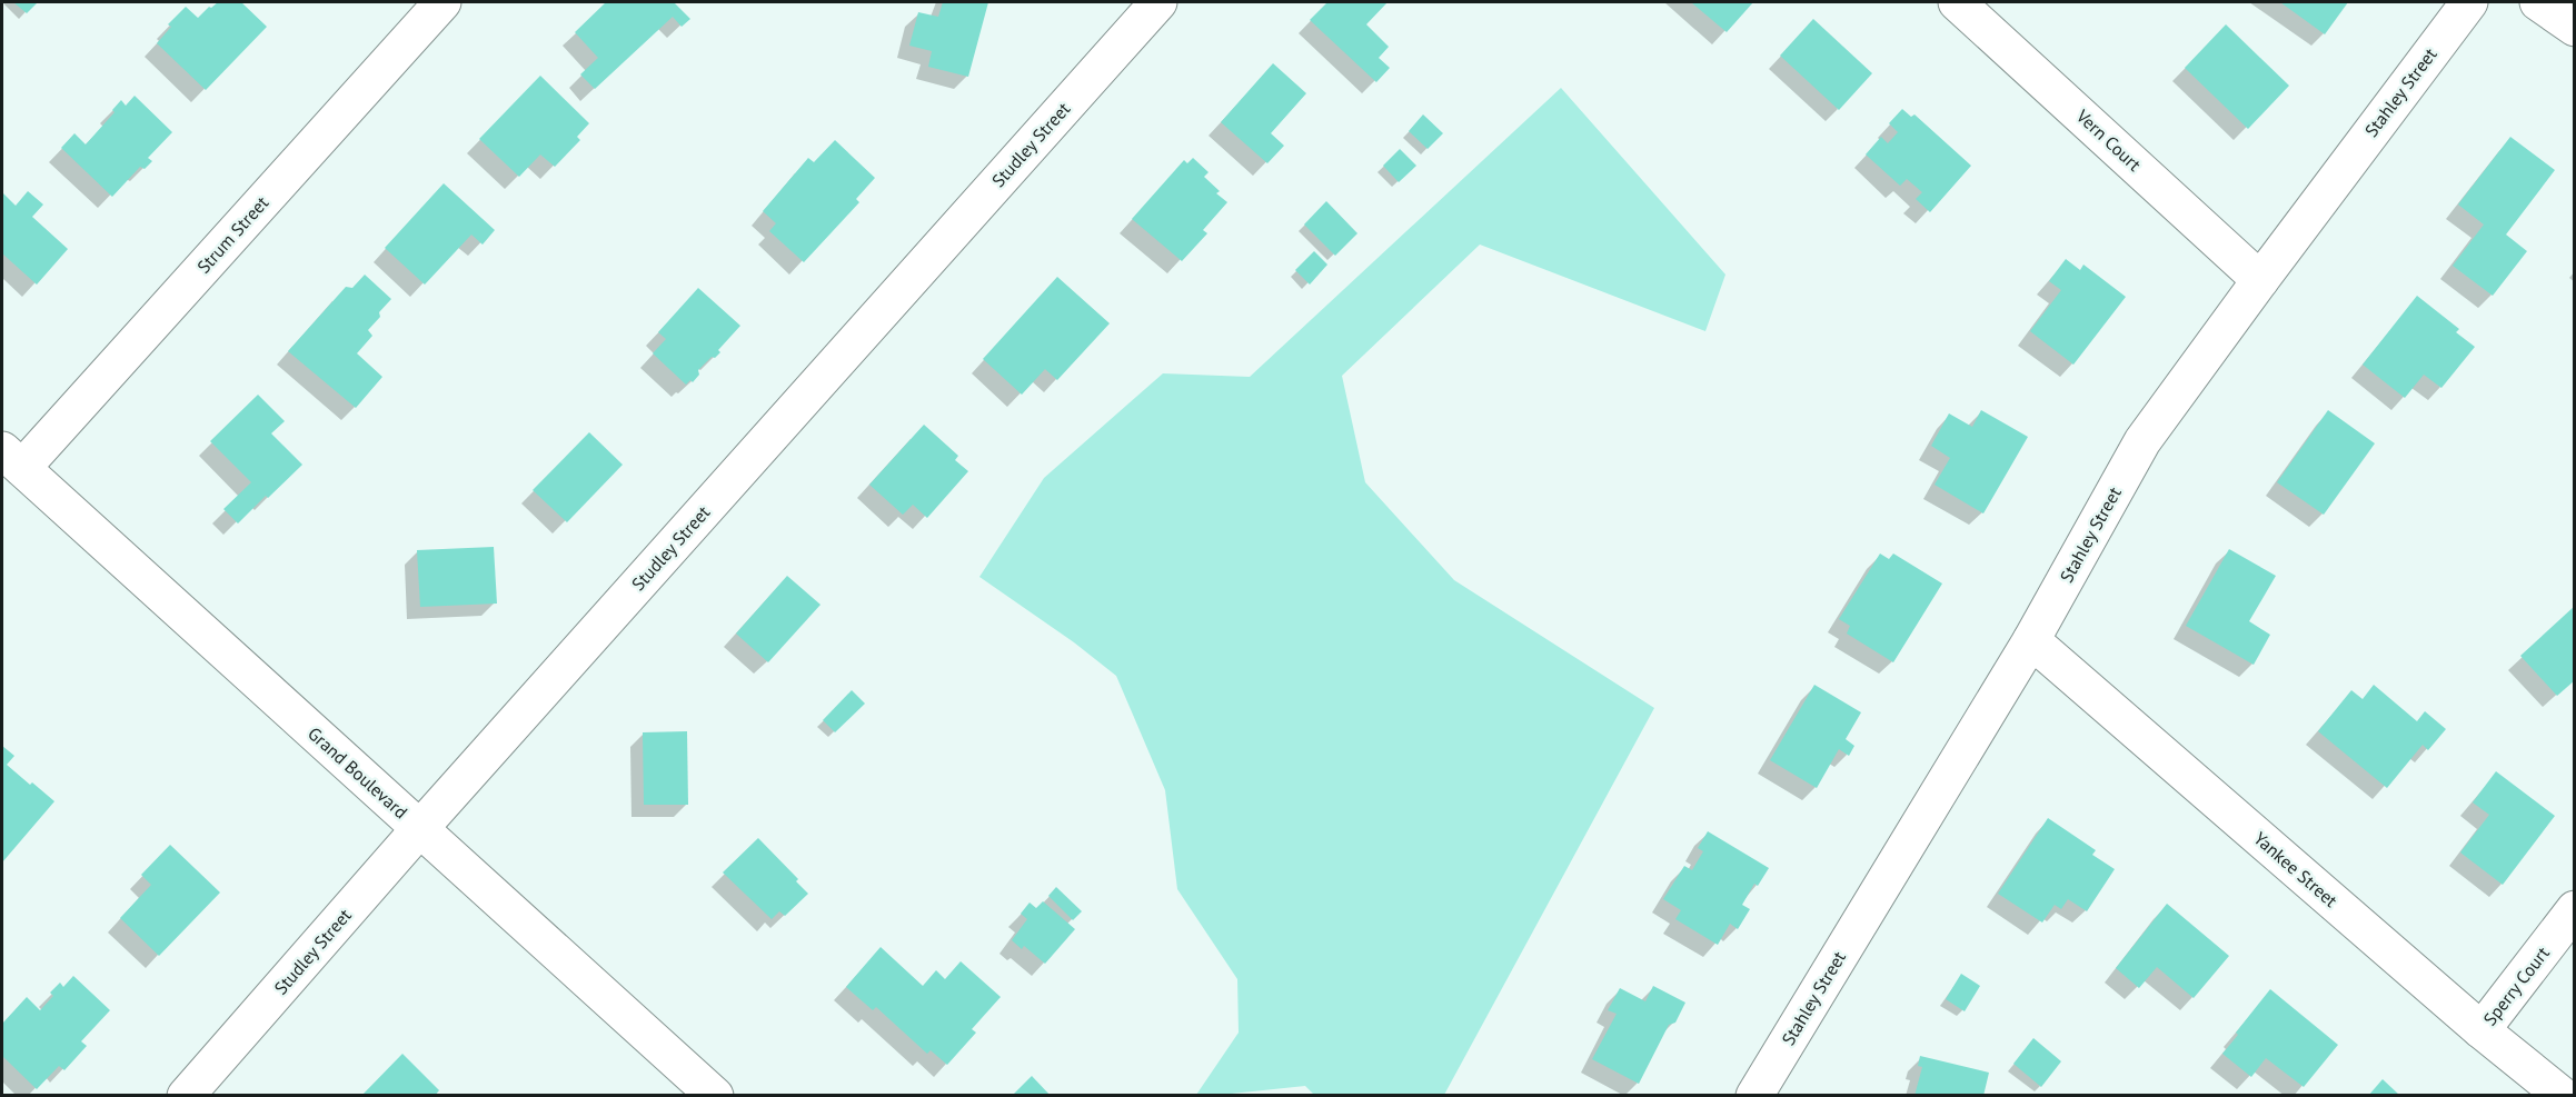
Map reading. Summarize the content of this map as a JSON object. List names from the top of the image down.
{
  "streets": {
    "street": [
      "Stahley Street",
      "Vern Court",
      "Studley Street",
      "Strum Street",
      "Grand Boulevard",
      "Yankee Street",
      "Sperry Court"
    ]
  },
  "crossings": [
    ["Stahley Street", "Vern Court"],
    ["Stahley Street", "Yankee Street"],
    ["Studley Street", "Grand Boulevard"],
    ["Strum Street", "Grand Boulevard"],
    ["Yankee Street", "Sperry Court"]
  ]
}
